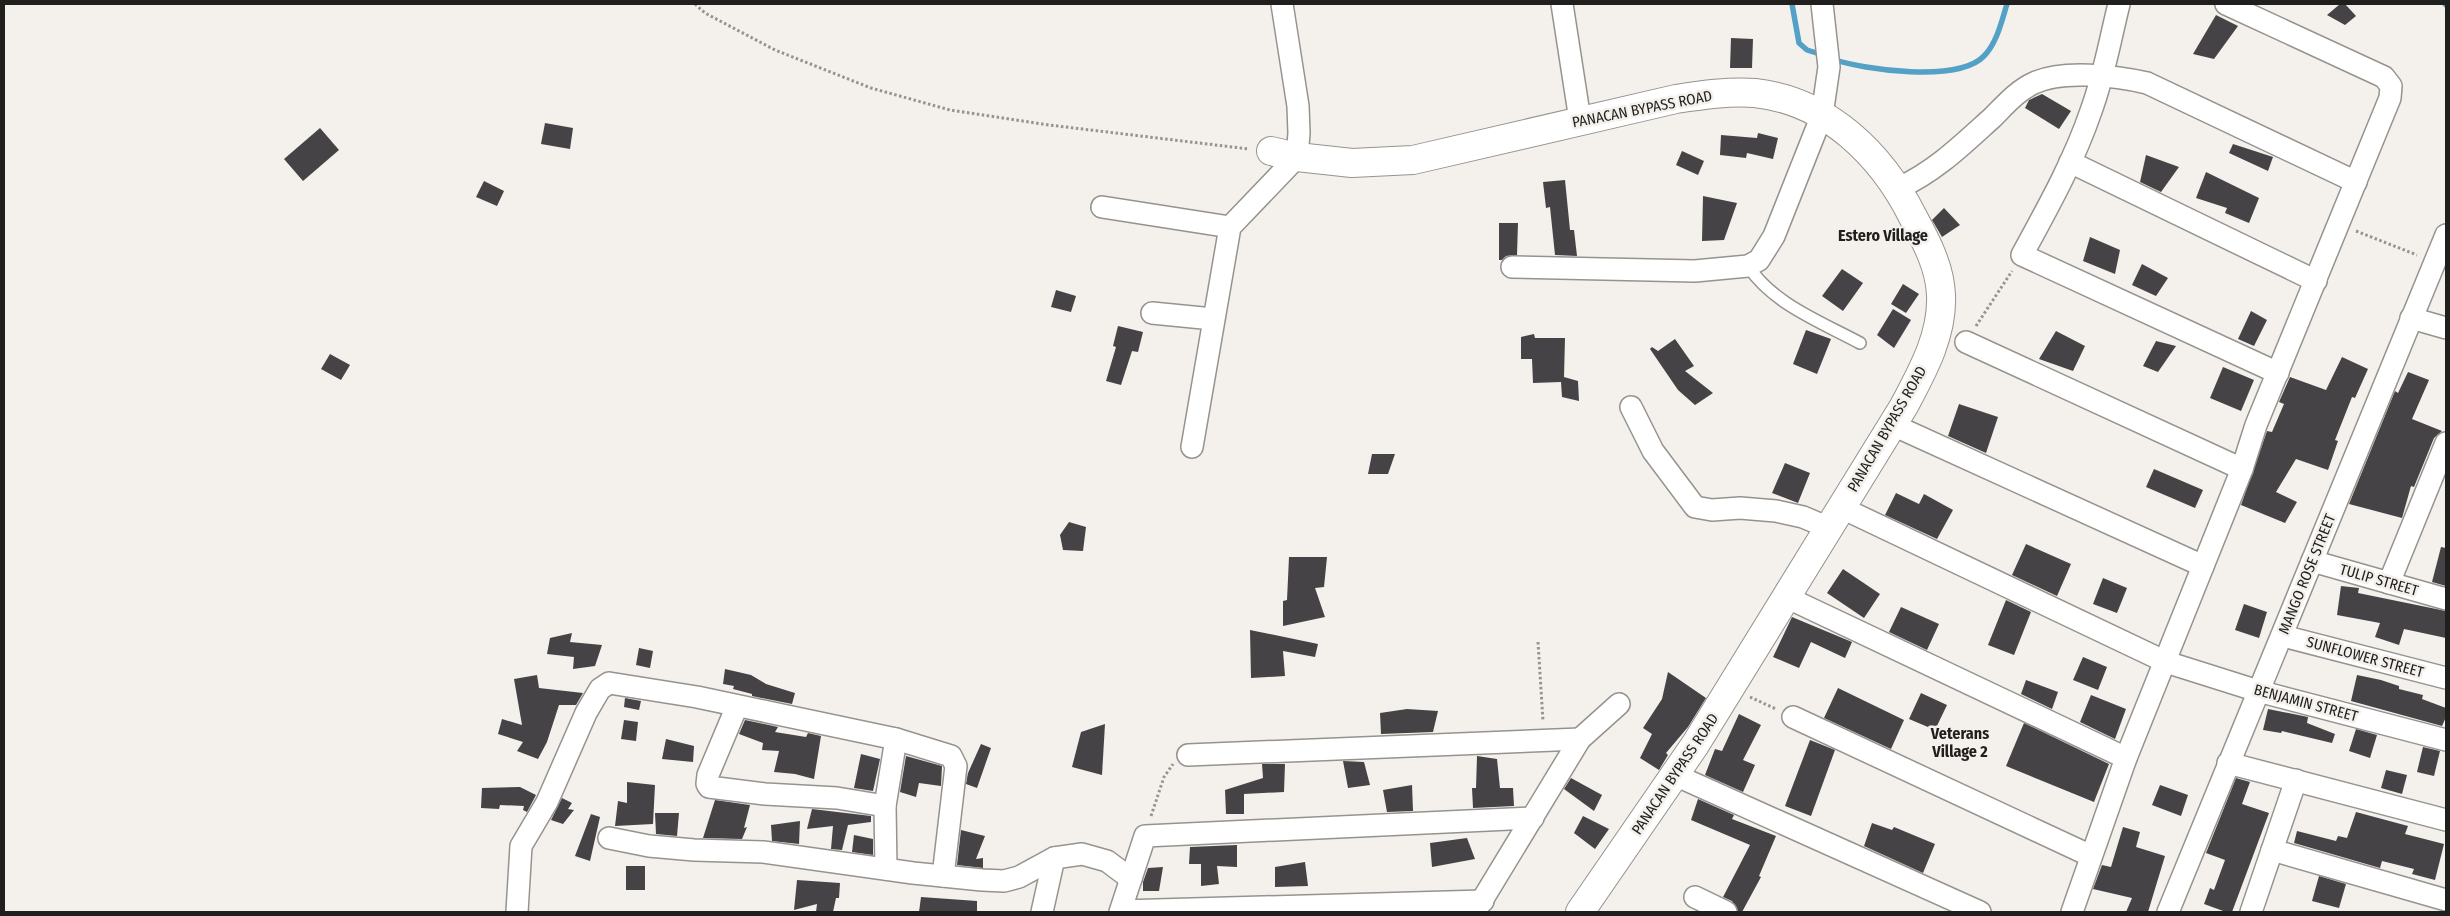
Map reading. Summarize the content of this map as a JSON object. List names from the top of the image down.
{
  "streets": {
    "main road": ["PANACAN BYPASS ROAD"],
    "street": [
      "MANGO ROSE STREET",
      "TULIP STREET",
      "SUNFLOWER STREET",
      "BENJAMIN STREET"
    ]
  },
  "crossings": [
    ["PANACAN BYPASS ROAD", "BENJAMIN STREET"],
    ["MANGO ROSE STREET", "TULIP STREET"],
    ["MANGO ROSE STREET", "SUNFLOWER STREET"],
    ["MANGO ROSE STREET", "BENJAMIN STREET"]
  ],
  "districts": ["Estero Village", "Veterans Village 2"]
}
